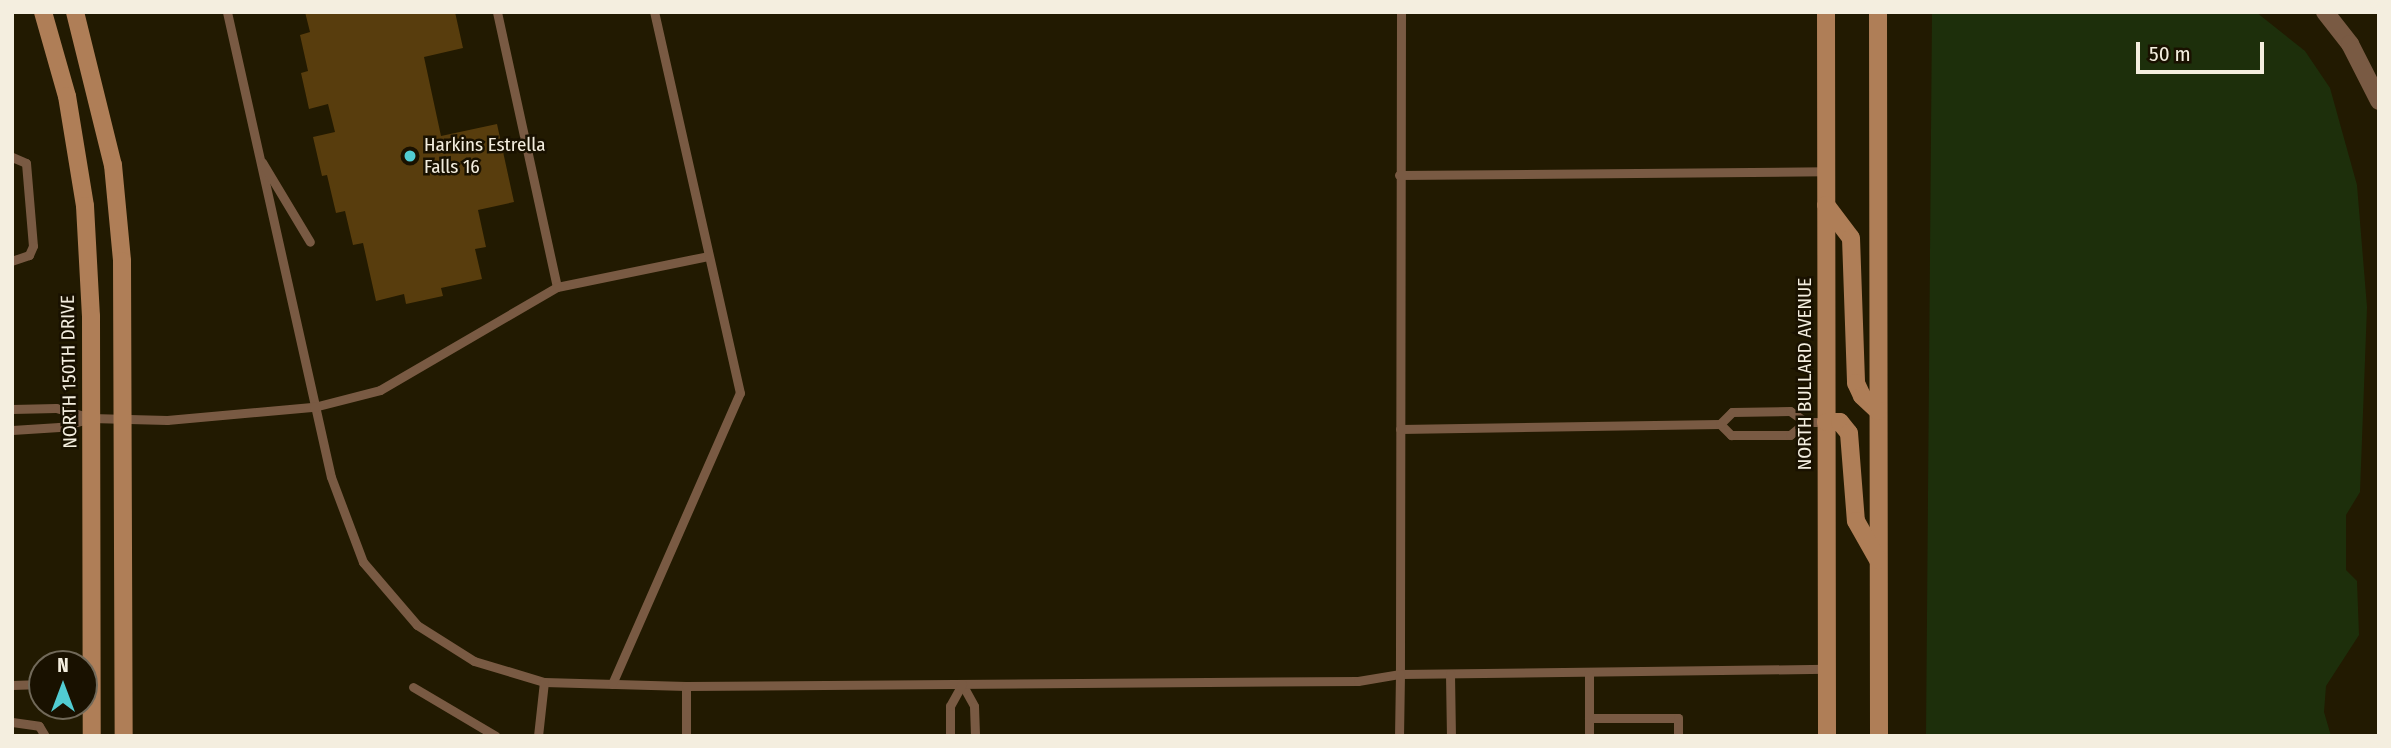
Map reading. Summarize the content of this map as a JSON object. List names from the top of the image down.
{
  "streets": {
    "main road": ["NORTH 150TH DRIVE", "NORTH BULLARD AVENUE"]
  },
  "places": ["Harkins Estrella Falls 16"],
  "scale_bar": "50 m",
  "north": "top"
}
